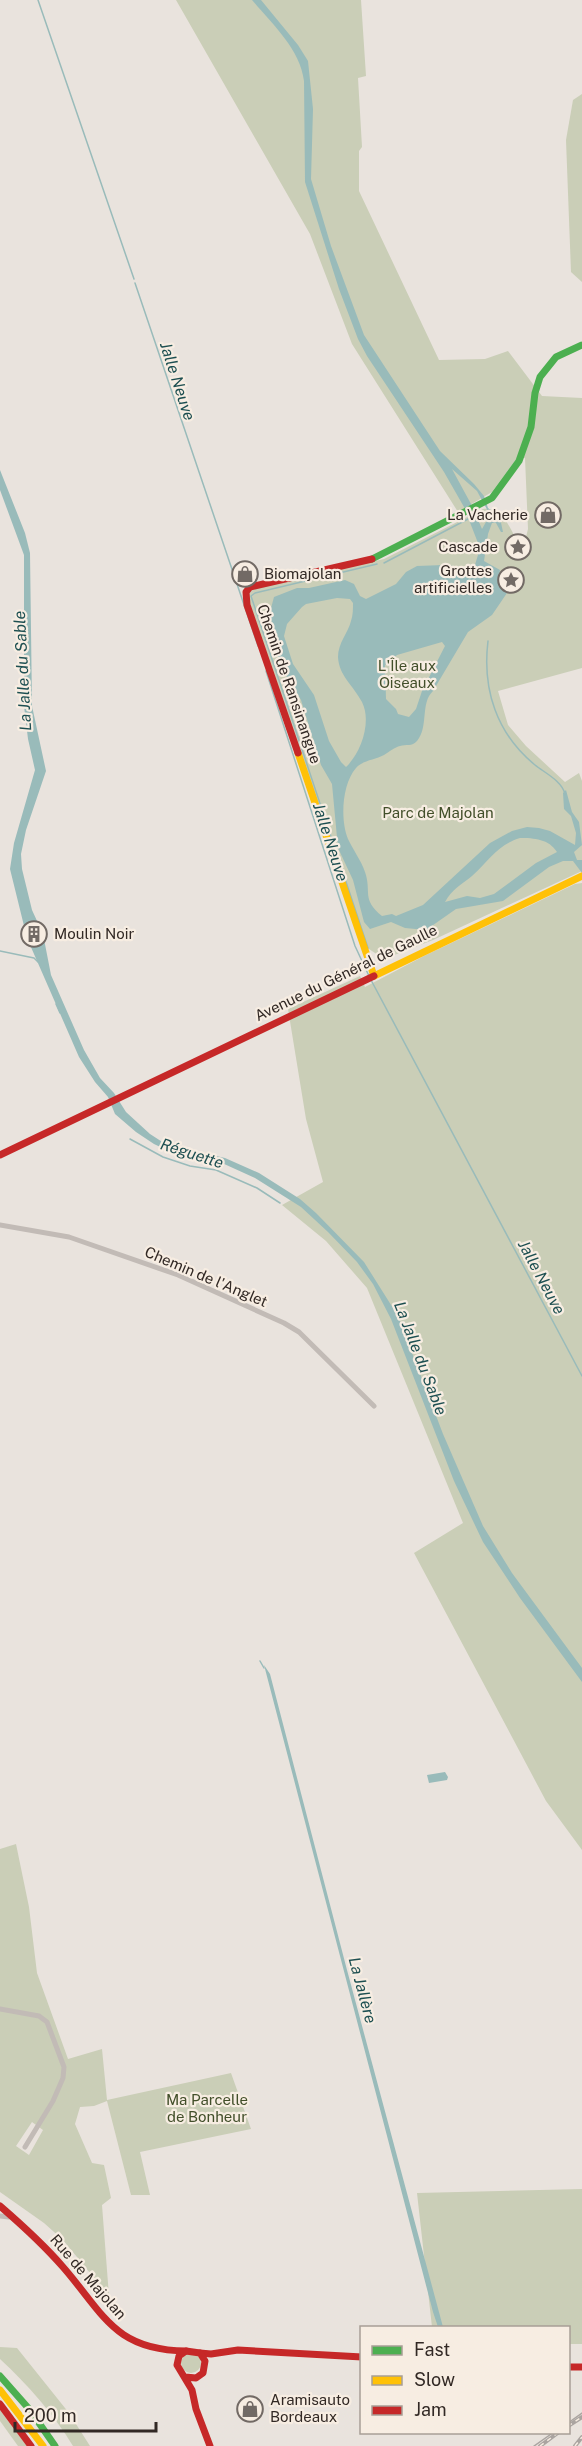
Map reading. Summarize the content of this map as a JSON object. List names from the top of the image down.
{
  "streets": {
    "main road": ["Chemin de Ransinangue", "Avenue du Général de Gaulle", "Rue de Majolan"],
    "street": ["Chemin de l'Anglet"]
  },
  "crossings": [
    ["Chemin de Ransinangue", "Avenue du Général de Gaulle"]
  ],
  "water": [
    "Jalle Neuve",
    "La Jalle du Sable",
    "Réguette",
    "La Jallère"
  ],
  "parks": ["L'Île aux Oiseaux", "Parc de Majolan", "Ma Parcelle de Bonheur"],
  "places": {
    "shop": ["La Vacherie", "Biomajolan", "Aramisauto Bordeaux"],
    "place": ["Cascade", "Grottes artificielles"],
    "building": ["Moulin Noir"]
  },
  "legend": ["Fast", "Slow", "Jam"],
  "scale_bar": "200 m"
}
